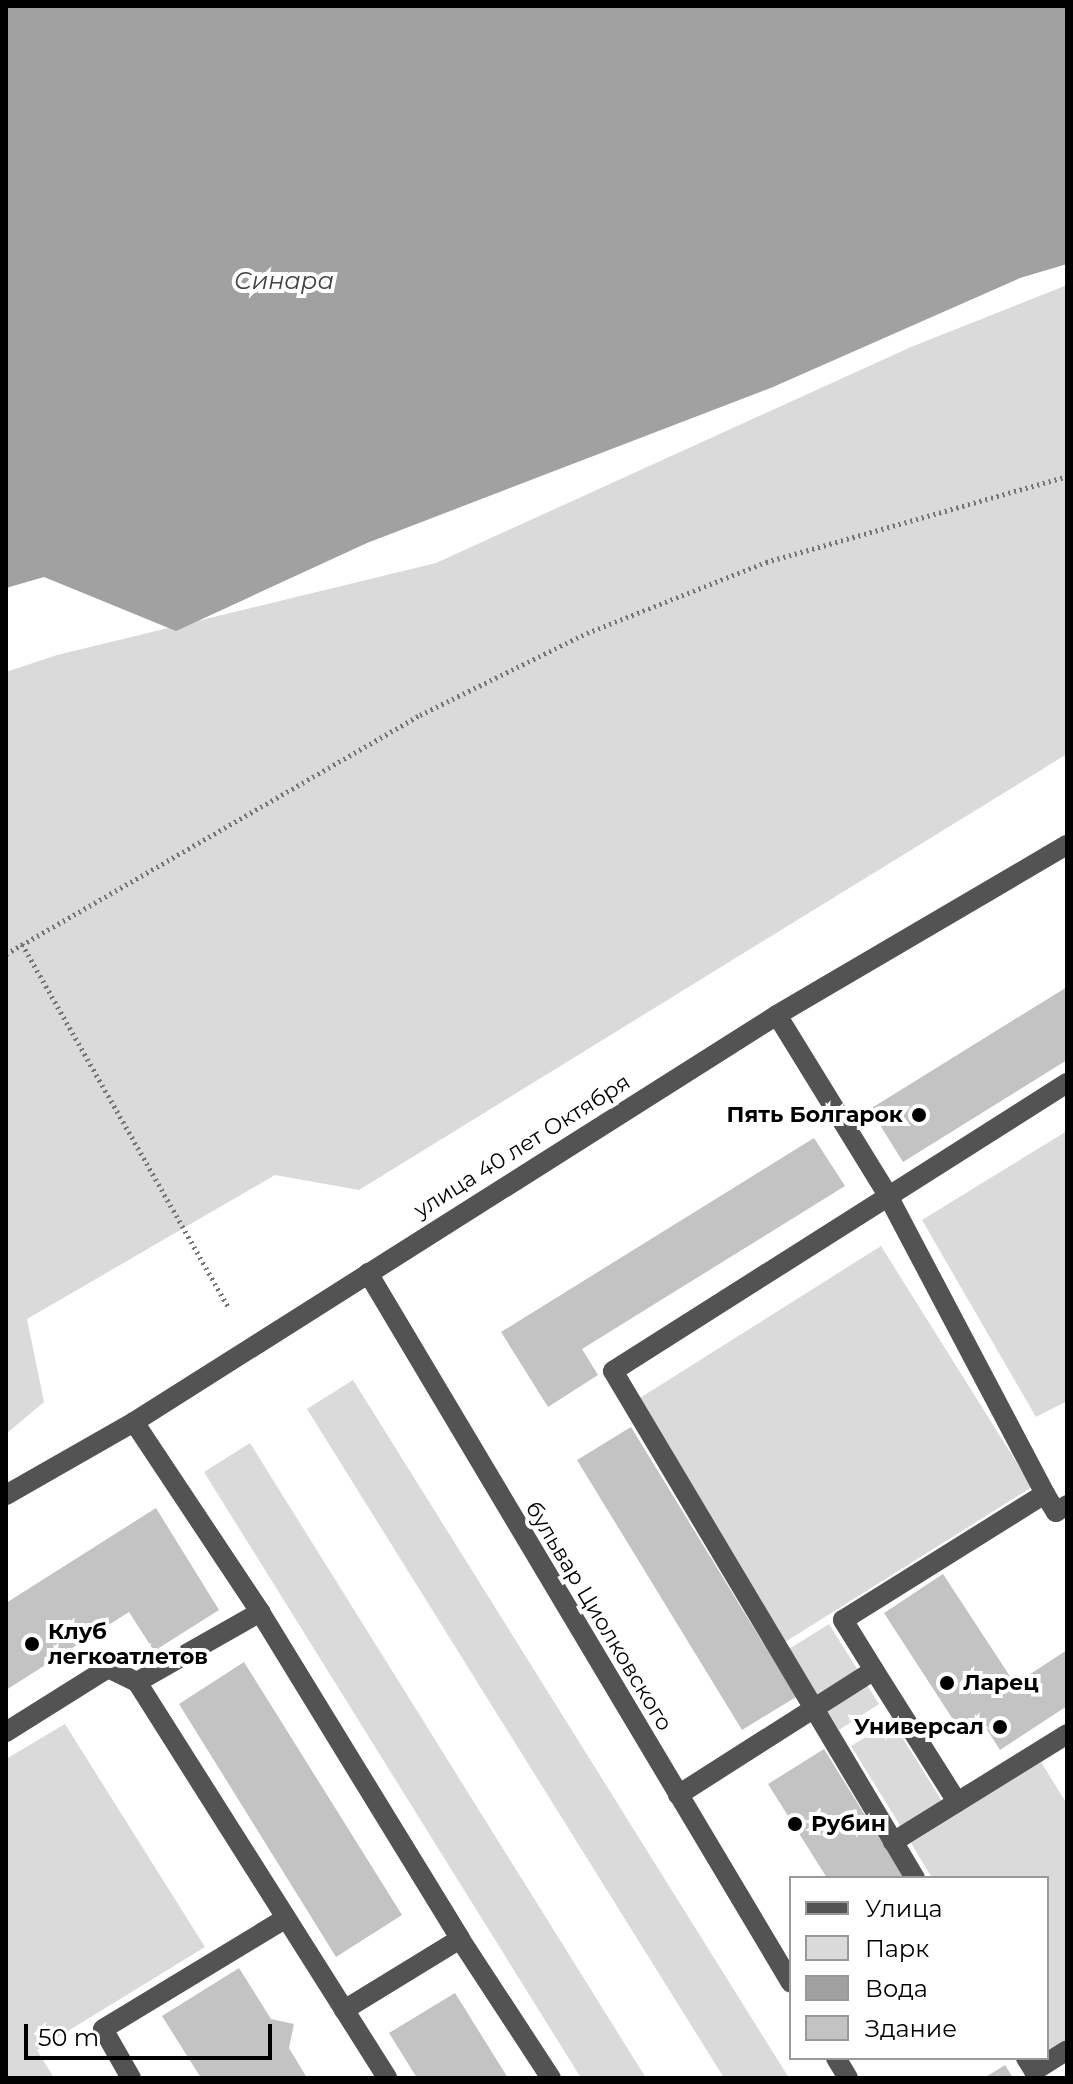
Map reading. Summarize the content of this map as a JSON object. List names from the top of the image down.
{
  "streets": {
    "street": ["улица 40 лет Октября", "бульвар Циолковского"]
  },
  "crossings": [
    ["улица 40 лет Октября", "бульвар Циолковского"]
  ],
  "water": ["Синара"],
  "places": [
    "Пять Болгарок",
    "Клуб легкоатлетов",
    "Ларец",
    "Универсал",
    "Рубин"
  ],
  "legend": [
    "Улица",
    "Парк",
    "Вода",
    "Здание"
  ],
  "scale_bar": "50 m"
}
